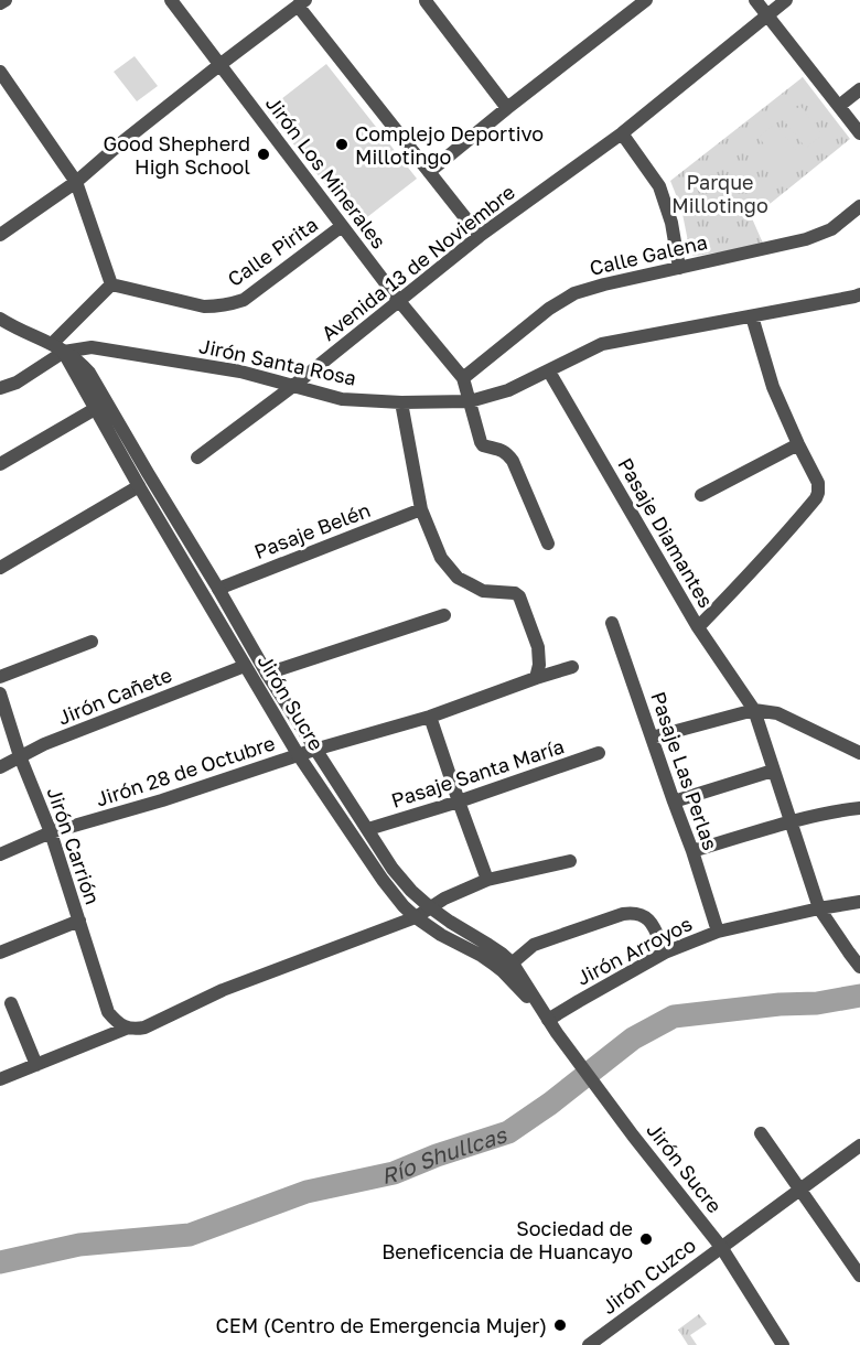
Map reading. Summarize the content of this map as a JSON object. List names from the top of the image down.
{
  "streets": {
    "street": [
      "Jirón Los Minerales",
      "Calle Pirita",
      "Calle Galena",
      "Avenida 13 de Noviembre",
      "Jirón Santa Rosa",
      "Pasaje Belén",
      "Pasaje Diamantes",
      "Jirón Cañete",
      "Jirón Sucre",
      "Jirón 28 de Octubre",
      "Pasaje Las Perlas",
      "Pasaje Santa María",
      "Jirón Carrión",
      "Jirón Arroyos",
      "Jirón Cuzco"
    ]
  },
  "crossings": [
    ["Jirón Los Minerales", "Calle Pirita"],
    ["Jirón Los Minerales", "Calle Galena"],
    ["Jirón Los Minerales", "Avenida 13 de Noviembre"],
    ["Jirón Los Minerales", "Jirón Santa Rosa"],
    ["Avenida 13 de Noviembre", "Jirón Santa Rosa"],
    ["Jirón Santa Rosa", "Pasaje Diamantes"],
    ["Jirón Santa Rosa", "Jirón Sucre"],
    ["Pasaje Belén", "Jirón Sucre"],
    ["Pasaje Diamantes", "Jirón Arroyos"],
    ["Jirón Cañete", "Jirón Sucre"],
    ["Jirón Cañete", "Jirón Carrión"],
    ["Jirón Sucre", "Jirón 28 de Octubre"],
    ["Jirón Sucre", "Pasaje Santa María"],
    ["Jirón Sucre", "Jirón Arroyos"],
    ["Jirón Sucre", "Jirón Cuzco"],
    ["Jirón 28 de Octubre", "Jirón Carrión"],
    ["Pasaje Las Perlas", "Jirón Arroyos"]
  ],
  "water": ["Río Shullcas"],
  "parks": ["Parque Millotingo"],
  "places": [
    "Complejo Deportivo Millotingo",
    "Good Shepherd High School",
    "Sociedad de Beneficencia de Huancayo",
    "CEM (Centro de Emergencia Mujer)"
  ]
}
